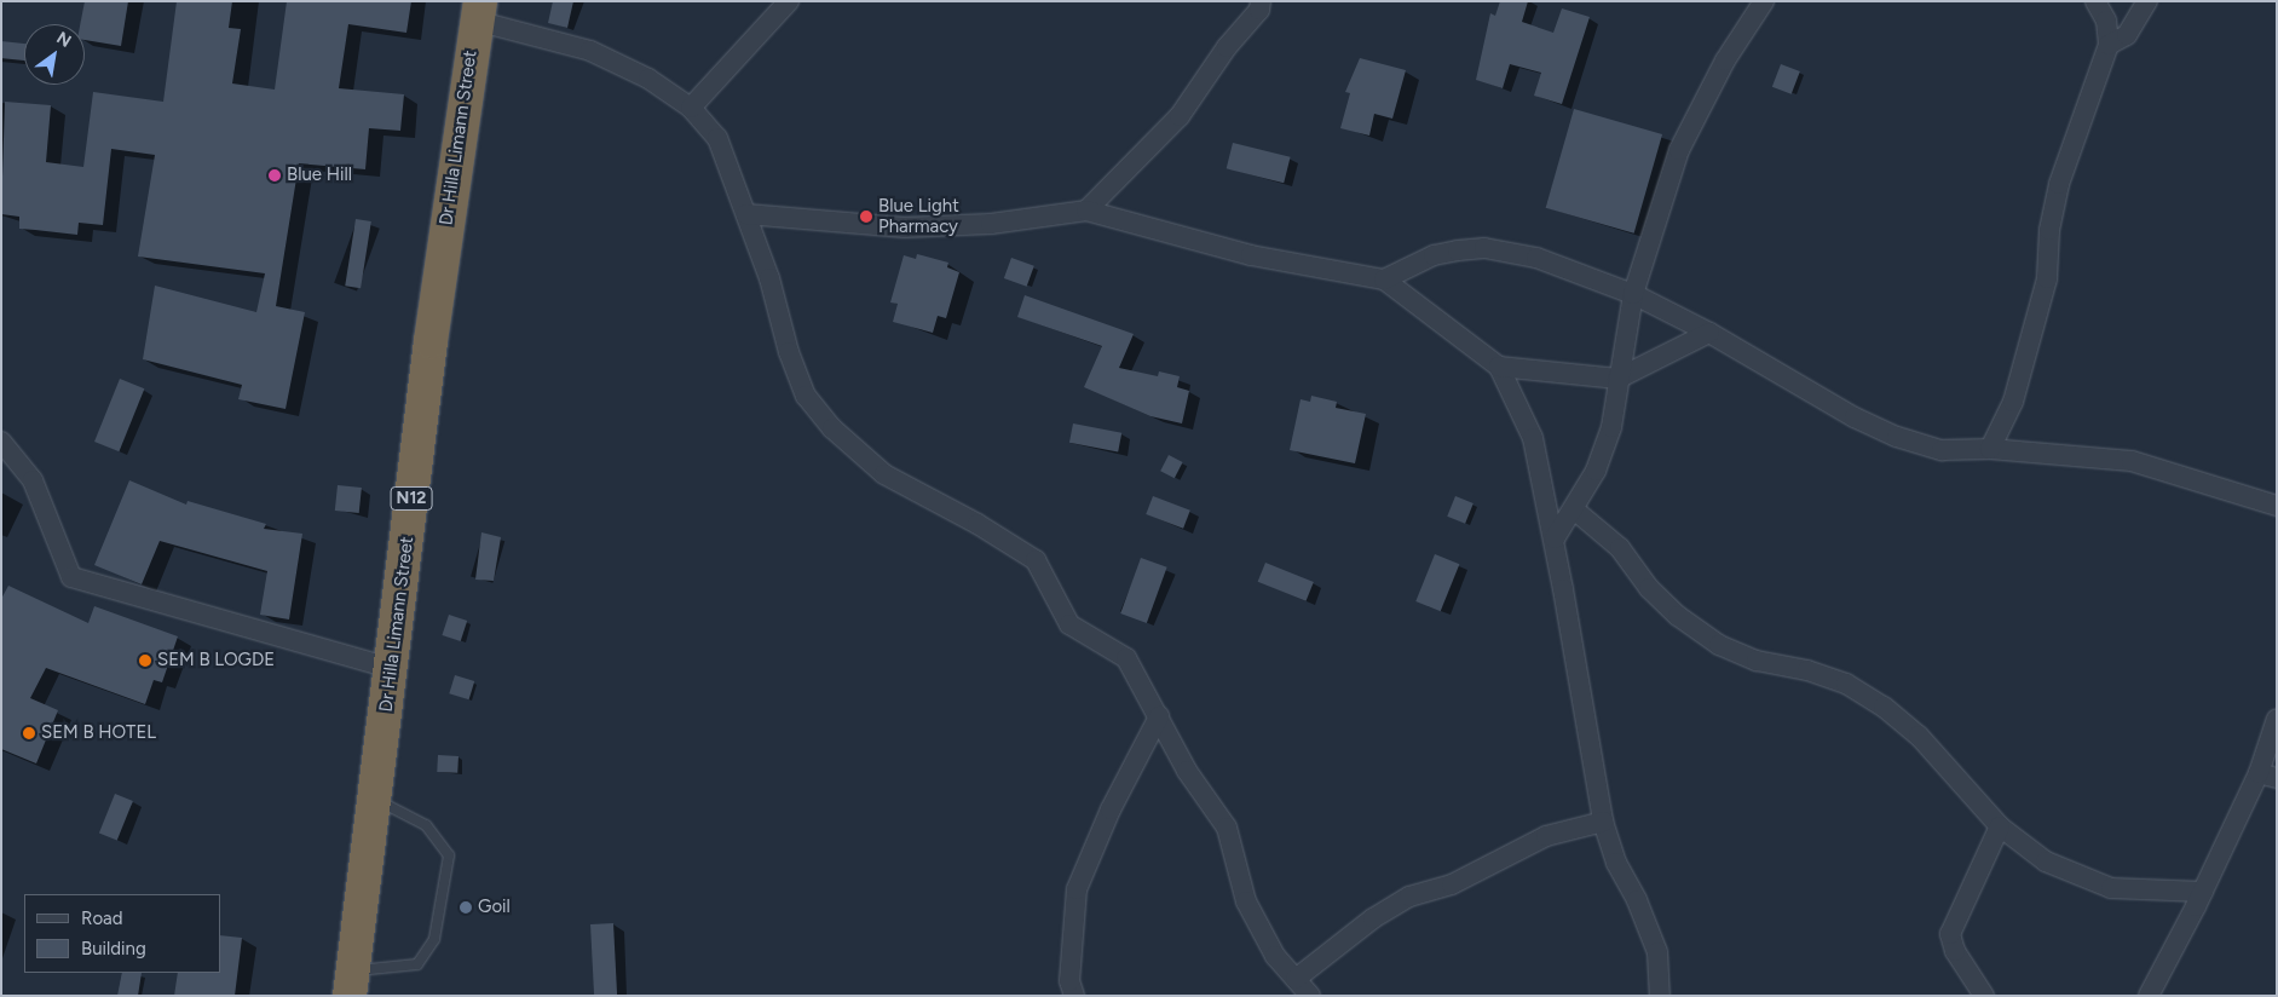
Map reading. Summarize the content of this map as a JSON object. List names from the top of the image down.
{
  "streets": {
    "highway": ["Dr Hilla Limann Street", "N12"]
  },
  "places": [
    "Blue Hill",
    "Blue Light Pharmacy",
    "SEM B LOGDE",
    "SEM B HOTEL",
    "Goil"
  ],
  "legend": ["Road", "Building"],
  "north": "top right"
}
